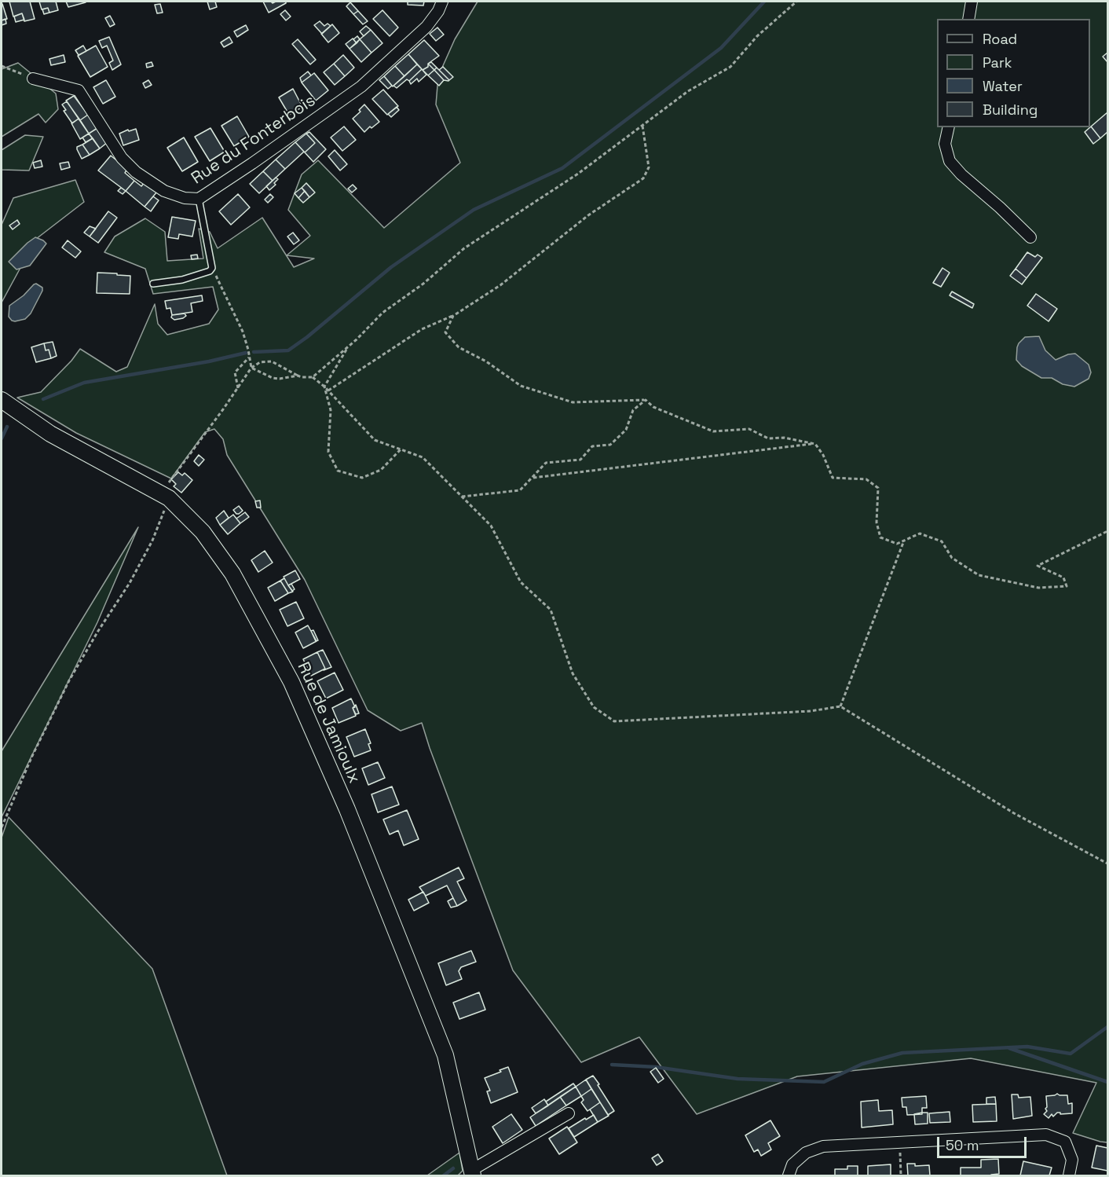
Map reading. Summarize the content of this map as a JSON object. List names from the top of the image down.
{
  "streets": {
    "street": ["Rue du Fonterbois", "Rue de Jamioulx"]
  },
  "legend": [
    "Road",
    "Park",
    "Water",
    "Building"
  ],
  "scale_bar": "50 m"
}
